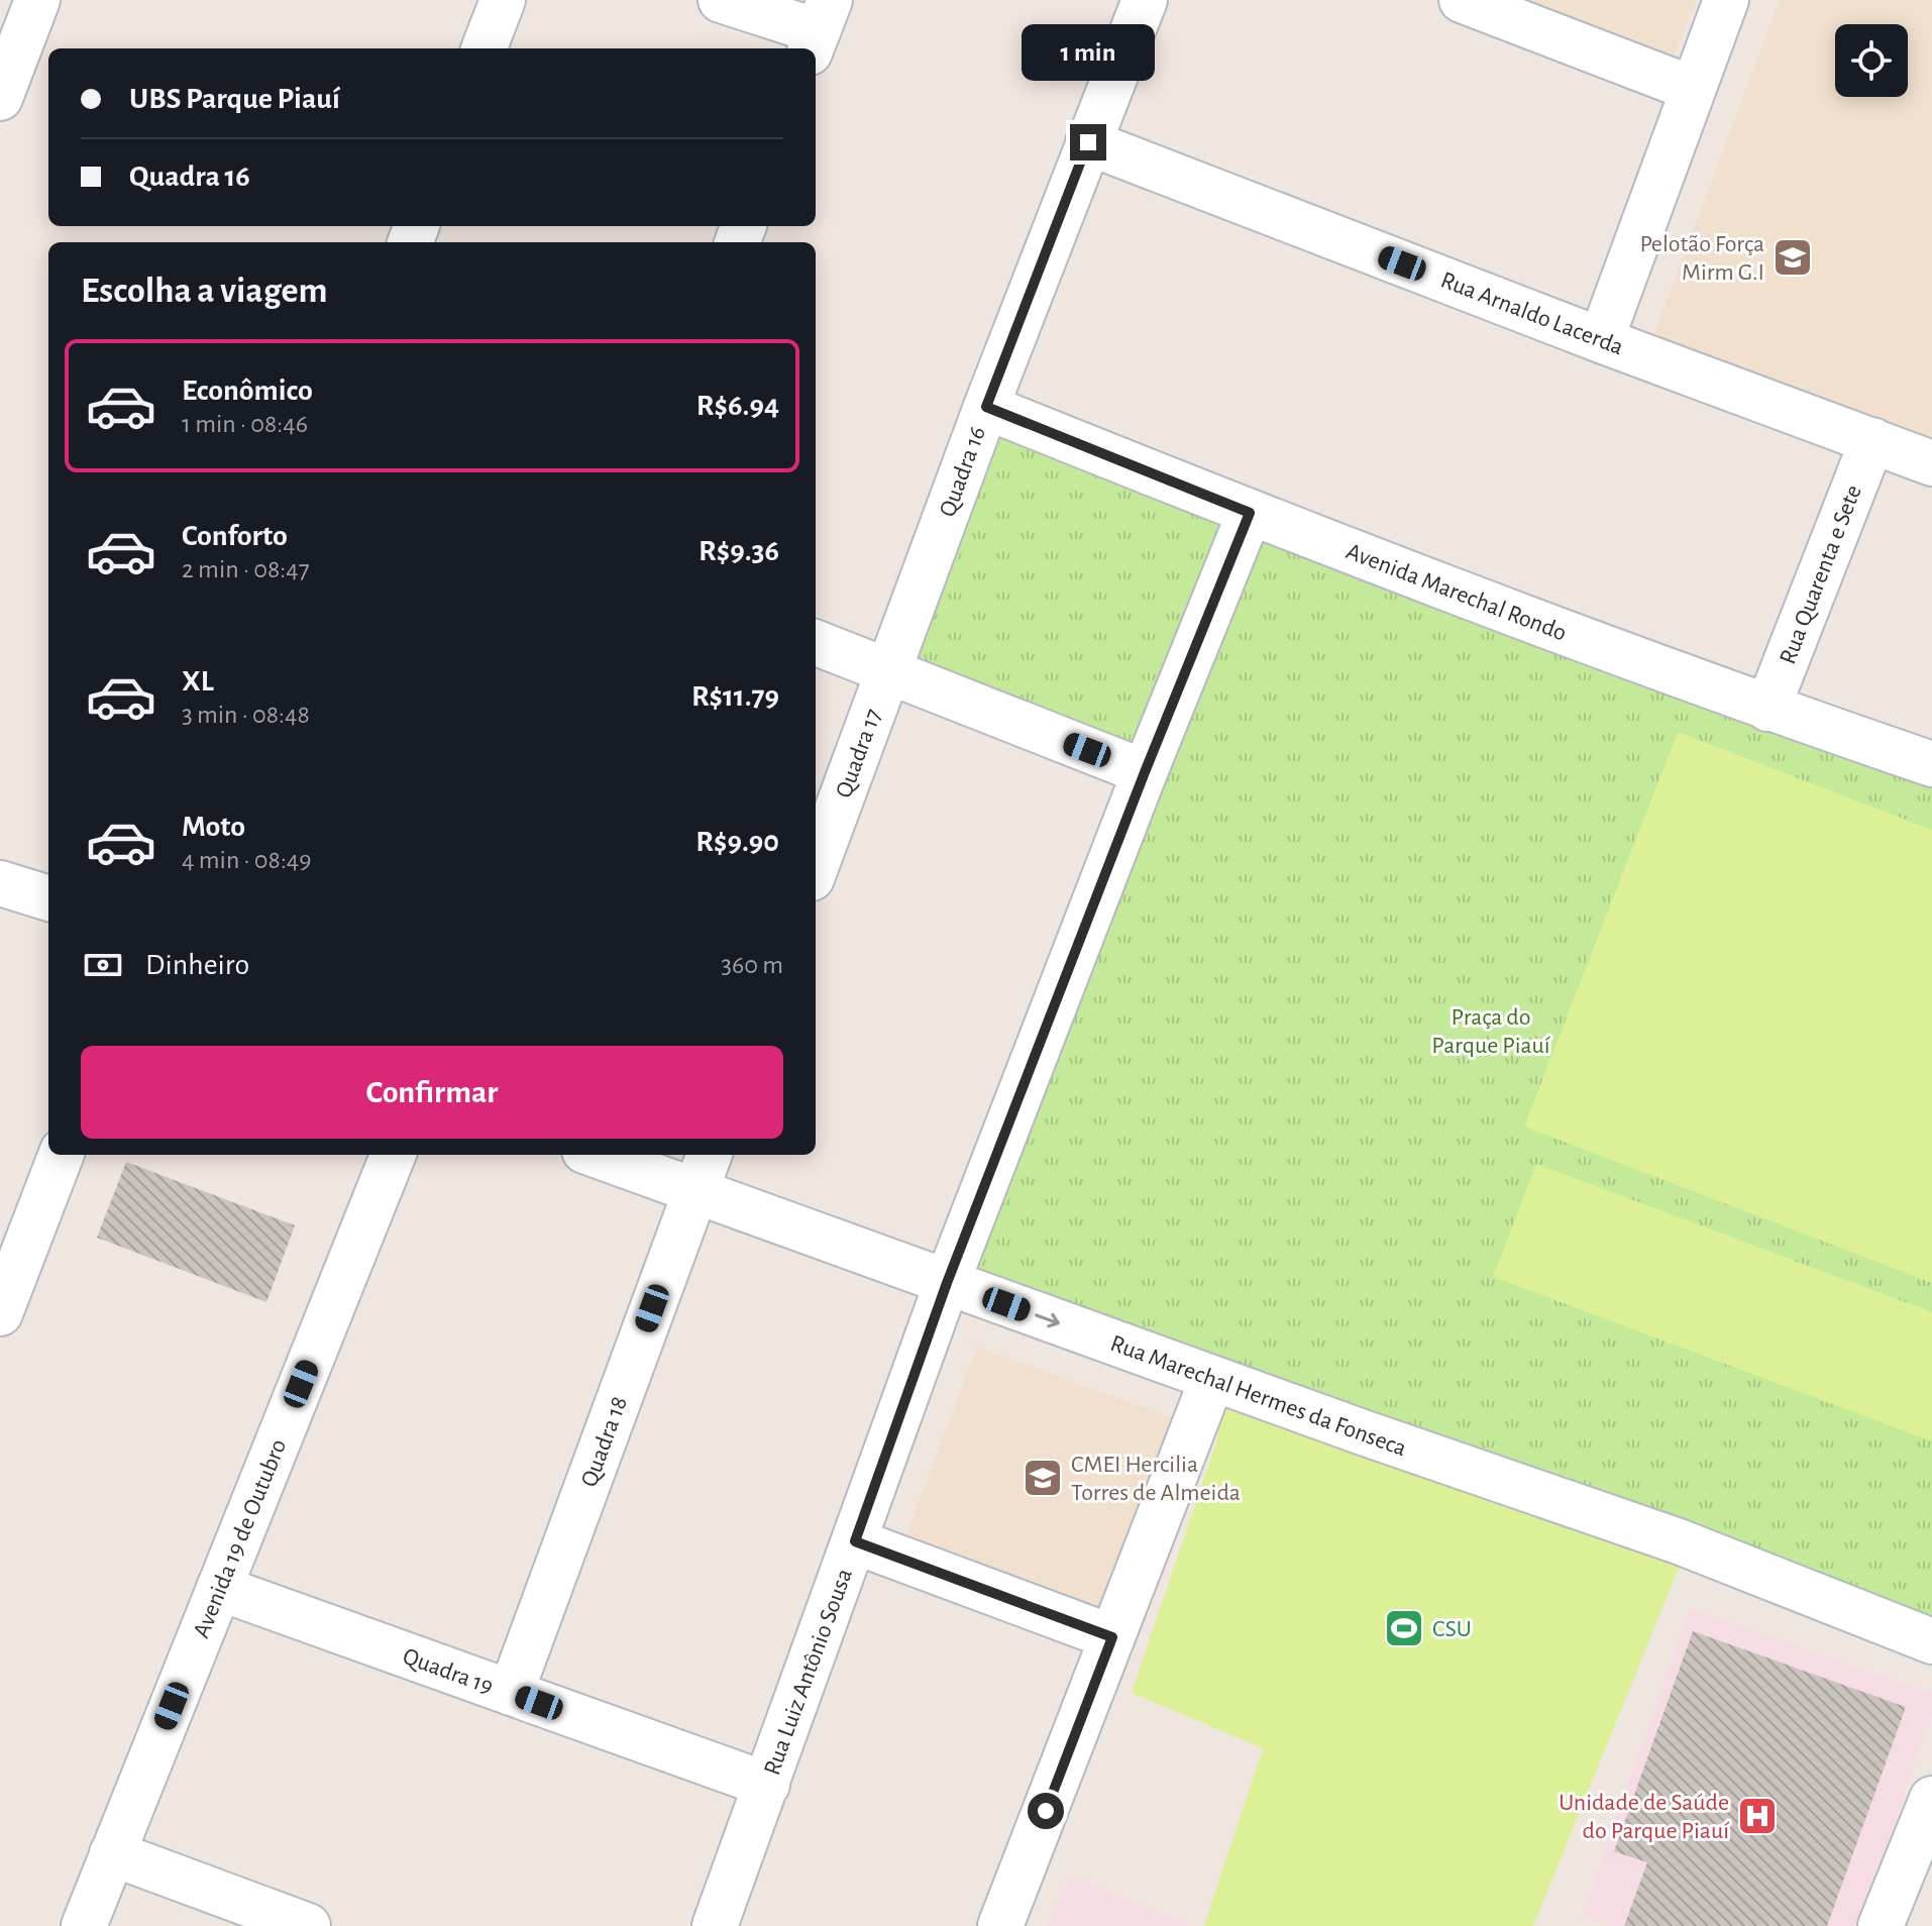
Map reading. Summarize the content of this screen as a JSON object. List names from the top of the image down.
{
  "streets": {
    "street": [
      "Rua Arnaldo Lacerda",
      "Quadra 16",
      "Rua Quarenta e Sete",
      "Avenida Marechal Rondo",
      "Quadra 17",
      "Rua Marechal Hermes da Fonseca",
      "Quadra 18",
      "Avenida 19 de Outubro",
      "Quadra 19",
      "Rua Luiz Antônio Sousa"
    ]
  },
  "crossings": [
    ["Rua Arnaldo Lacerda", "Quadra 16"],
    ["Rua Arnaldo Lacerda", "Rua Quarenta e Sete"],
    ["Quadra 16", "Avenida Marechal Rondo"],
    ["Quadra 16", "Quadra 17"],
    ["Rua Quarenta e Sete", "Avenida Marechal Rondo"],
    ["Avenida Marechal Rondo", "Rua Luiz Antônio Sousa"],
    ["Rua Marechal Hermes da Fonseca", "Quadra 18"],
    ["Rua Marechal Hermes da Fonseca", "Rua Luiz Antônio Sousa"],
    ["Quadra 18", "Quadra 19"],
    ["Avenida 19 de Outubro", "Quadra 19"],
    ["Quadra 19", "Rua Luiz Antônio Sousa"]
  ],
  "parks": ["Praça do Parque Piauí"],
  "places": {
    "school or university": ["Pelotão Força Mirm G.I", "CMEI Hercilia Torres de Almeida"],
    "sports": ["CSU"],
    "hospital": ["Unidade de Saúde do Parque Piauí"]
  },
  "page": {
    "bubble": "1 min",
    "banner": ["UBS Parque Piauí", "Quadra 16"],
    "heading": "Escolha a viagem",
    "list": [
      {
        "name": "Econômico",
        "note": "1 min · 08:46",
        "value": "R$6.94"
      },
      {
        "name": "Conforto",
        "note": "2 min · 08:47",
        "value": "R$9.36"
      },
      {
        "name": "XL",
        "note": "3 min · 08:48",
        "value": "R$11.79"
      },
      {
        "name": "Moto",
        "note": "4 min · 08:49",
        "value": "R$9.90"
      }
    ],
    "pay": ["Dinheiro", "360 m"],
    "buttons": "Confirmar"
  }
}
